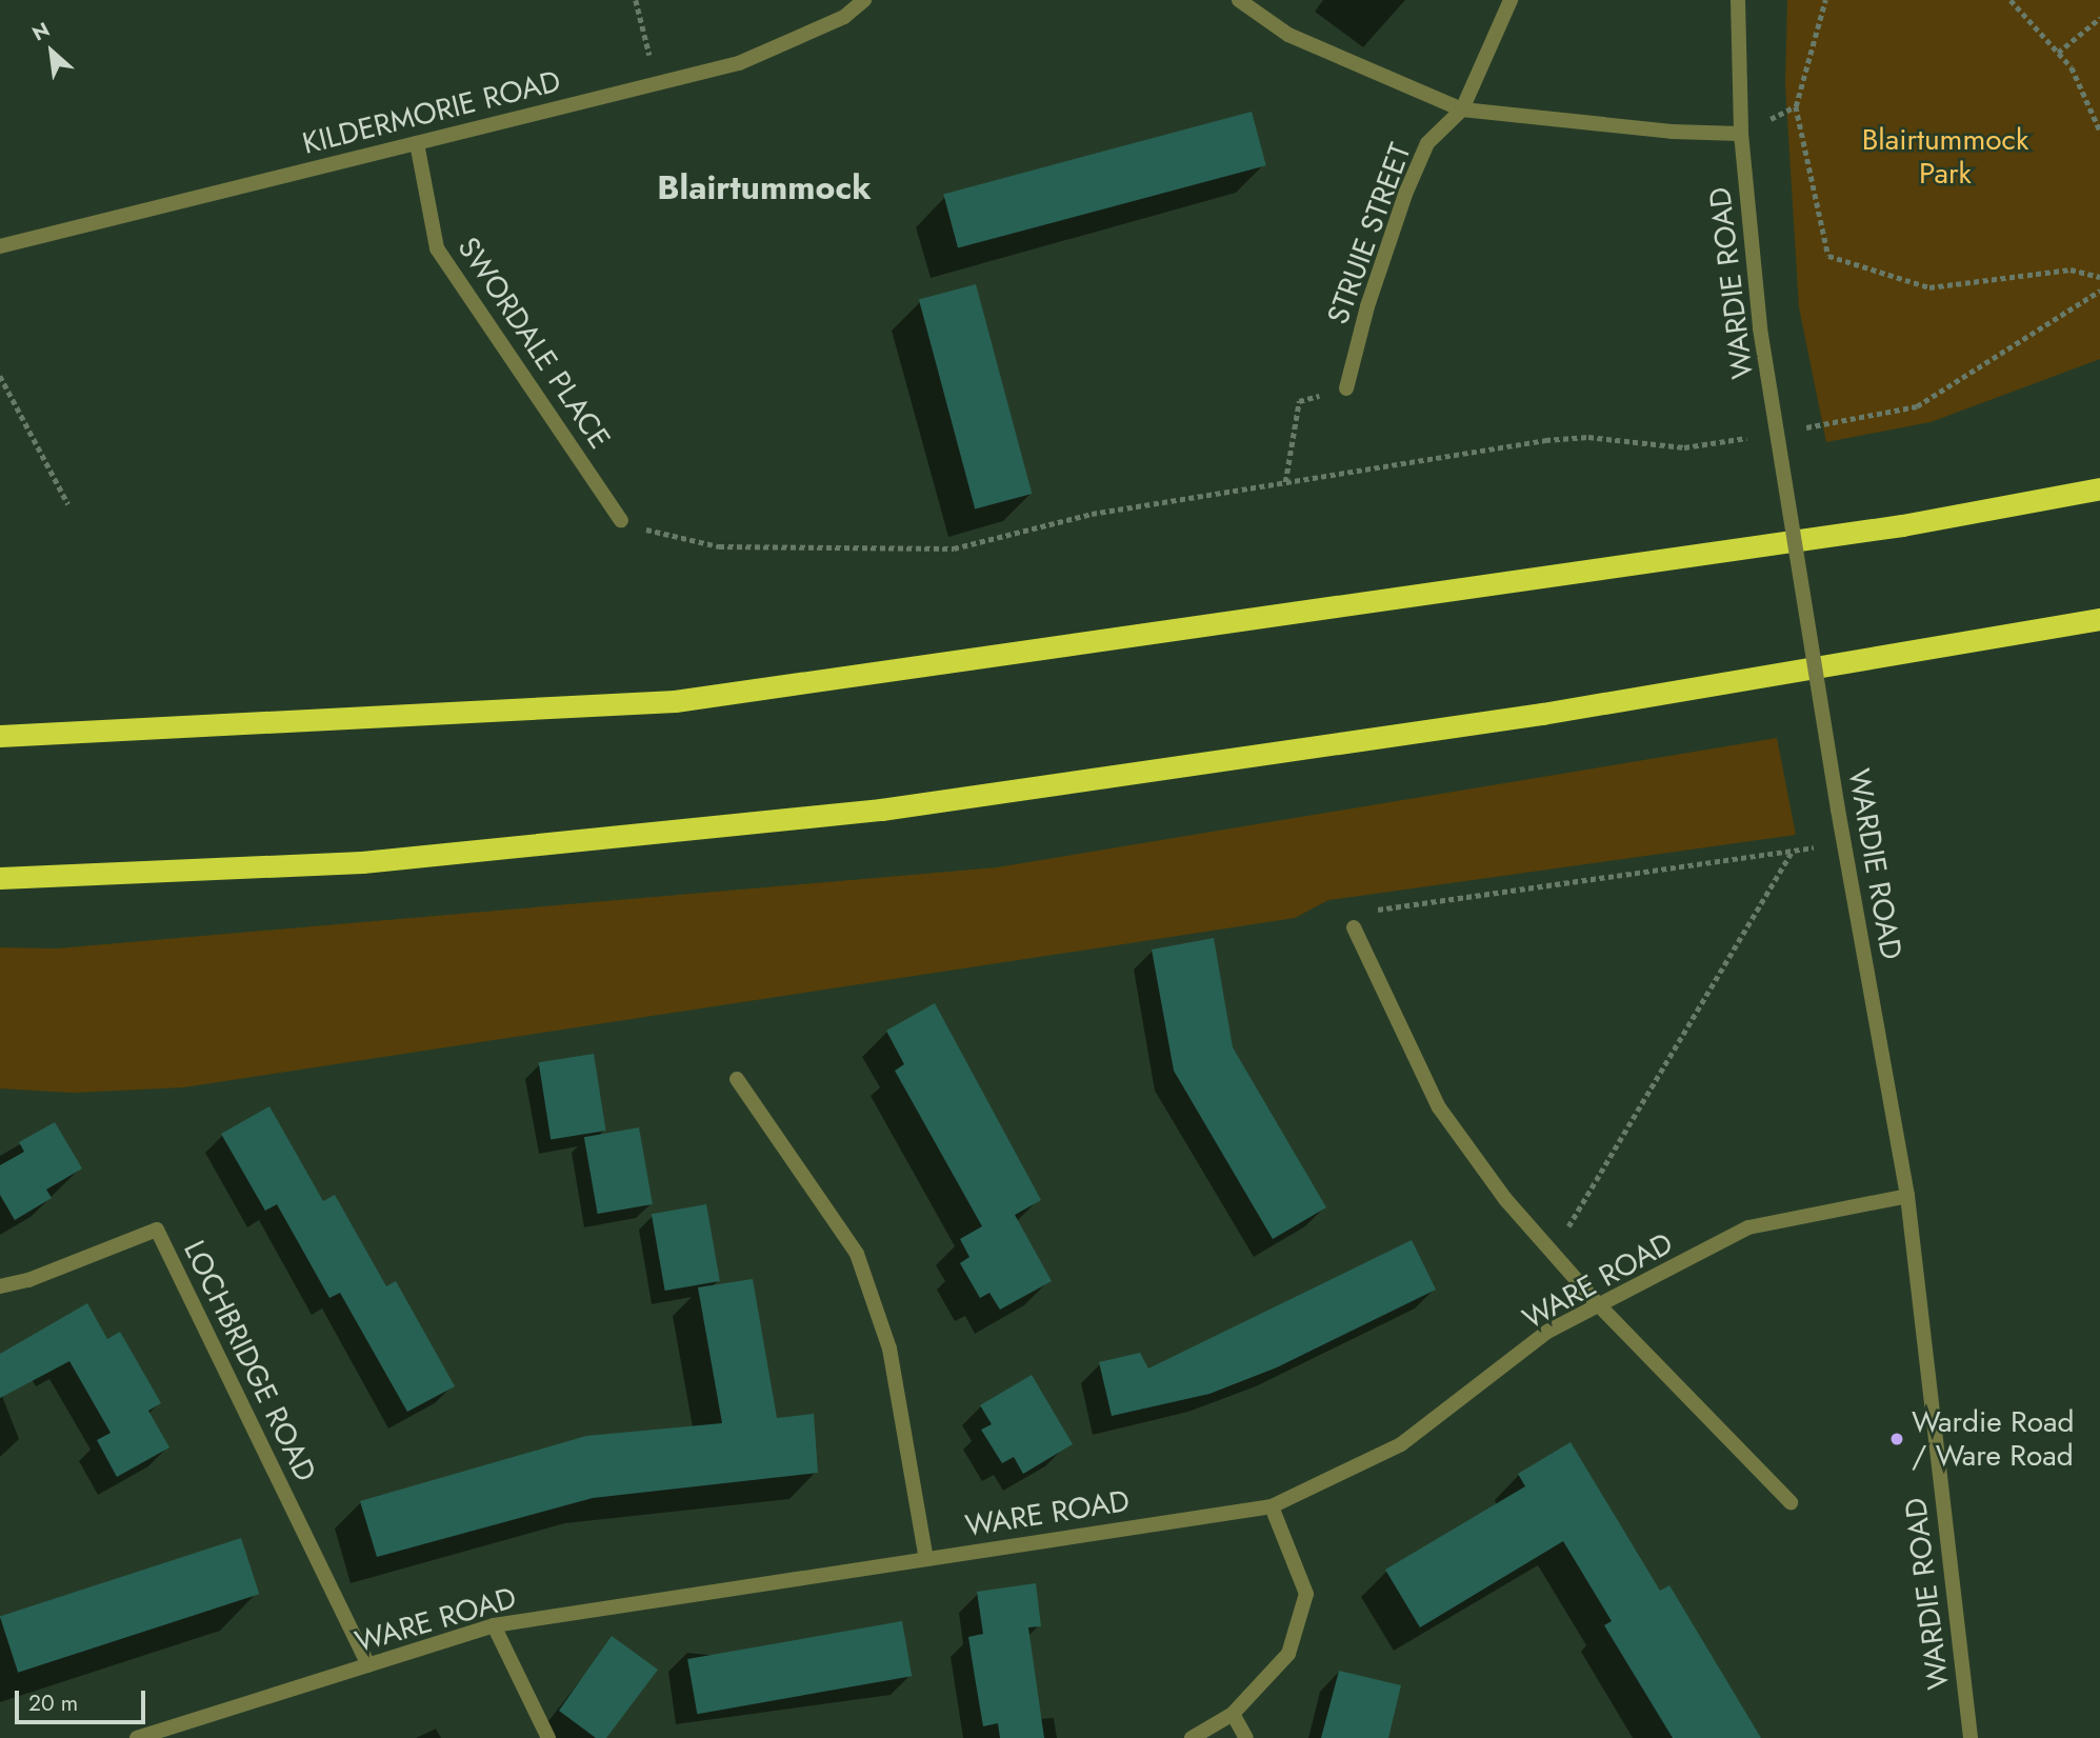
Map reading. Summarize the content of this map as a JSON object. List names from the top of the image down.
{
  "streets": {
    "street": [
      "KILDERMORIE ROAD",
      "STRUIE STREET",
      "WARDIE ROAD",
      "SWORDALE PLACE",
      "WARE ROAD",
      "LOCHBRIDGE ROAD"
    ]
  },
  "crossings": [
    ["KILDERMORIE ROAD", "SWORDALE PLACE"],
    ["WARDIE ROAD", "WARE ROAD"],
    ["WARE ROAD", "LOCHBRIDGE ROAD"]
  ],
  "districts": ["Blairtummock"],
  "parks": ["Blairtummock Park"],
  "places": ["Wardie Road / Ware Road"],
  "scale_bar": "20 m",
  "north": "top left"
}
